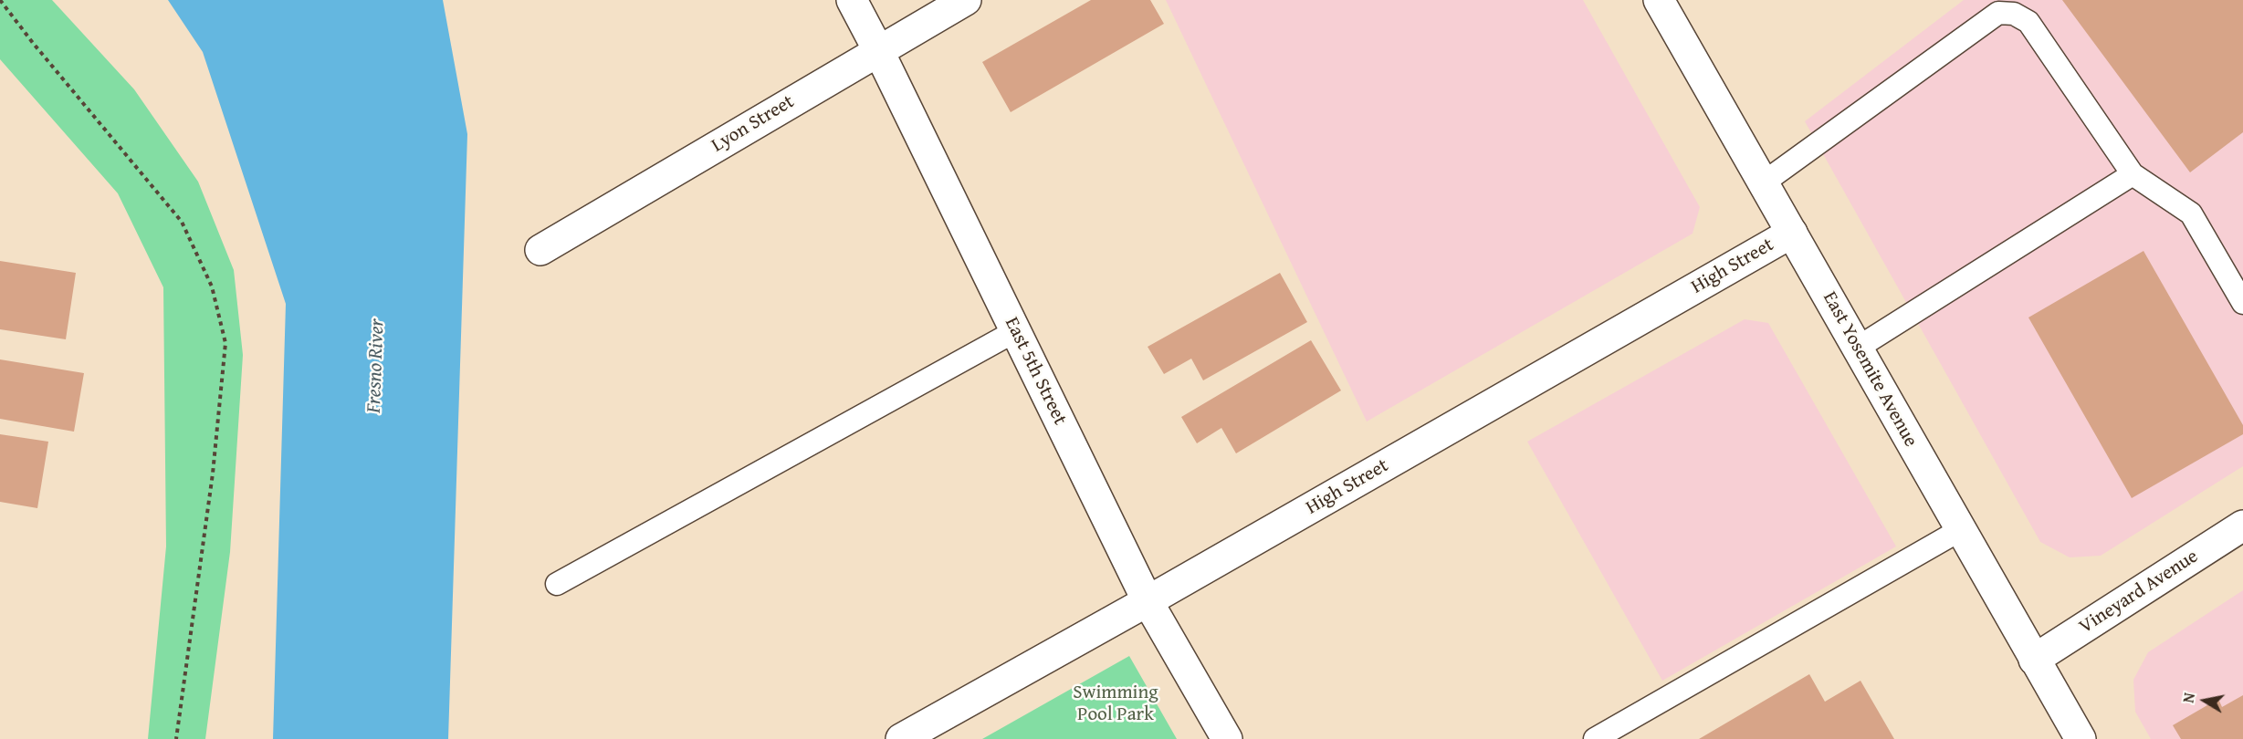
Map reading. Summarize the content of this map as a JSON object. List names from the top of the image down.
{
  "streets": {
    "street": [
      "Lyon Street",
      "High Street",
      "East Yosemite Avenue",
      "East 5th Street",
      "Vineyard Avenue"
    ]
  },
  "crossings": [
    ["Lyon Street", "East 5th Street"],
    ["High Street", "East Yosemite Avenue"],
    ["High Street", "East 5th Street"],
    ["East Yosemite Avenue", "Vineyard Avenue"]
  ],
  "water": ["Fresno River"],
  "parks": ["Swimming Pool Park"],
  "north": "left"
}
